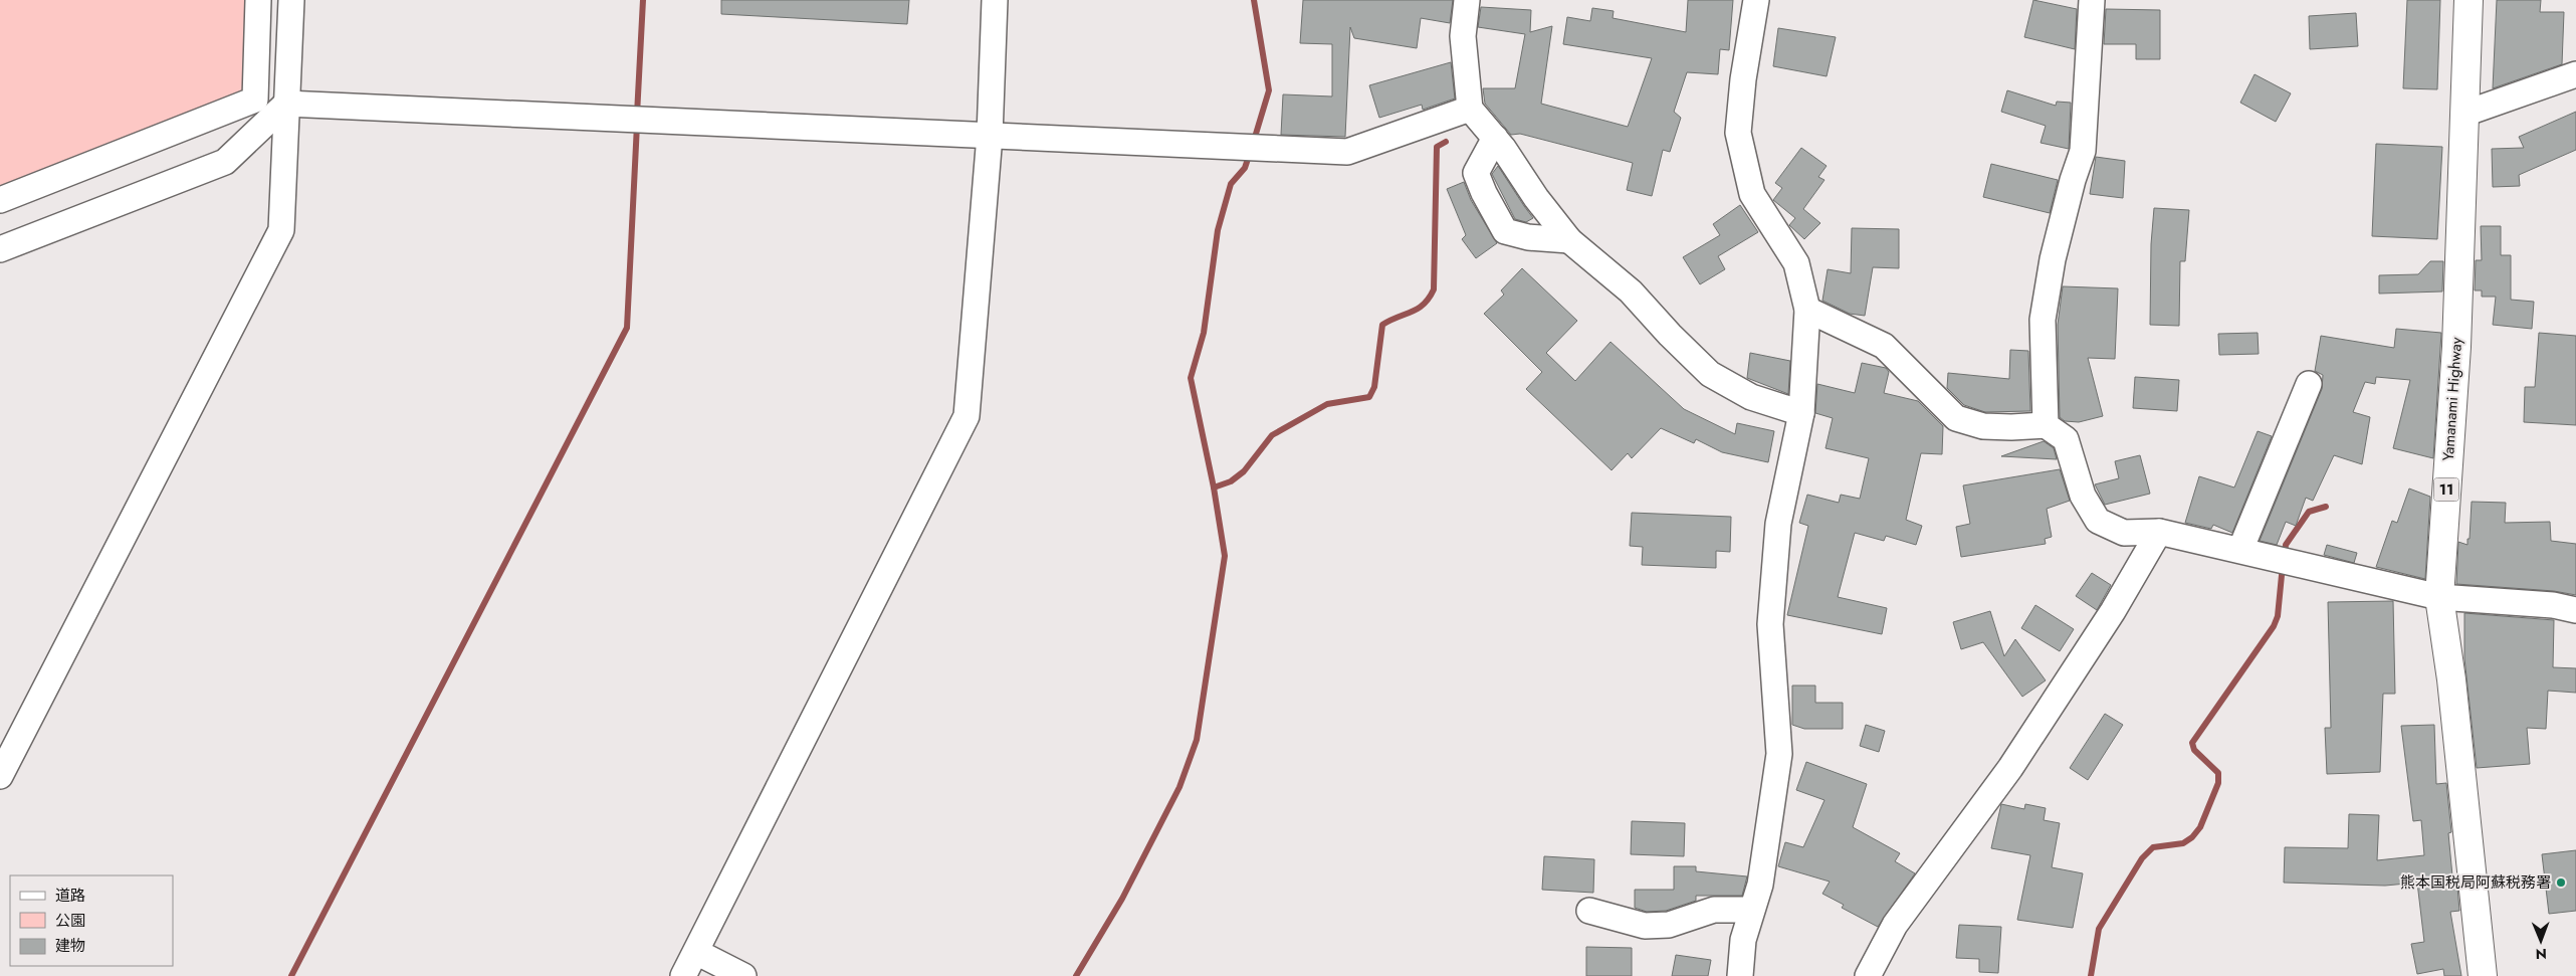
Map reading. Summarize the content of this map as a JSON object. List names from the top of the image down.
{
  "streets": {
    "main road": ["Yamanami Highway", "11"]
  },
  "places": ["熊本国税局阿蘇税務署"],
  "legend": ["道路", "公園", "建物"],
  "north": "bottom"
}
